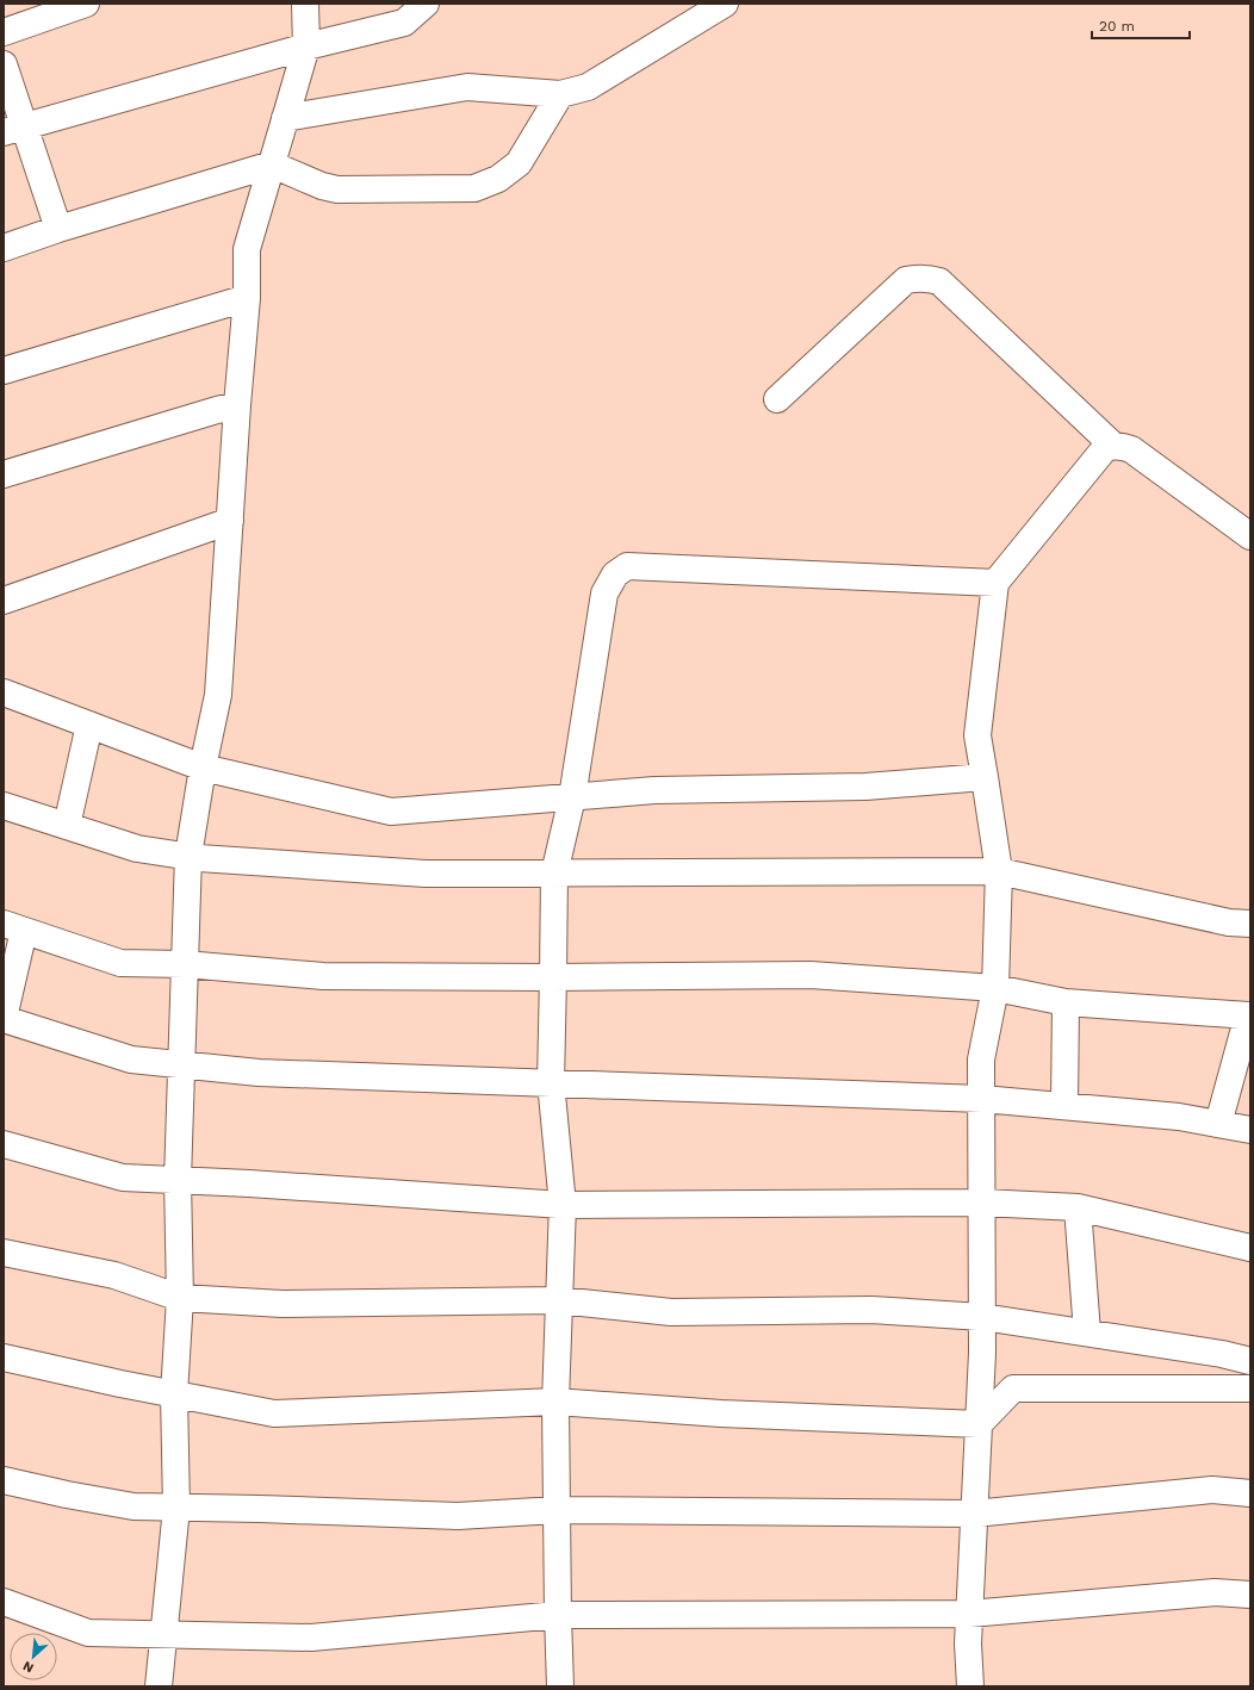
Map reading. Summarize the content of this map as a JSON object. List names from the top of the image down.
{
  "scale_bar": "20 m",
  "north": "bottom left"
}
